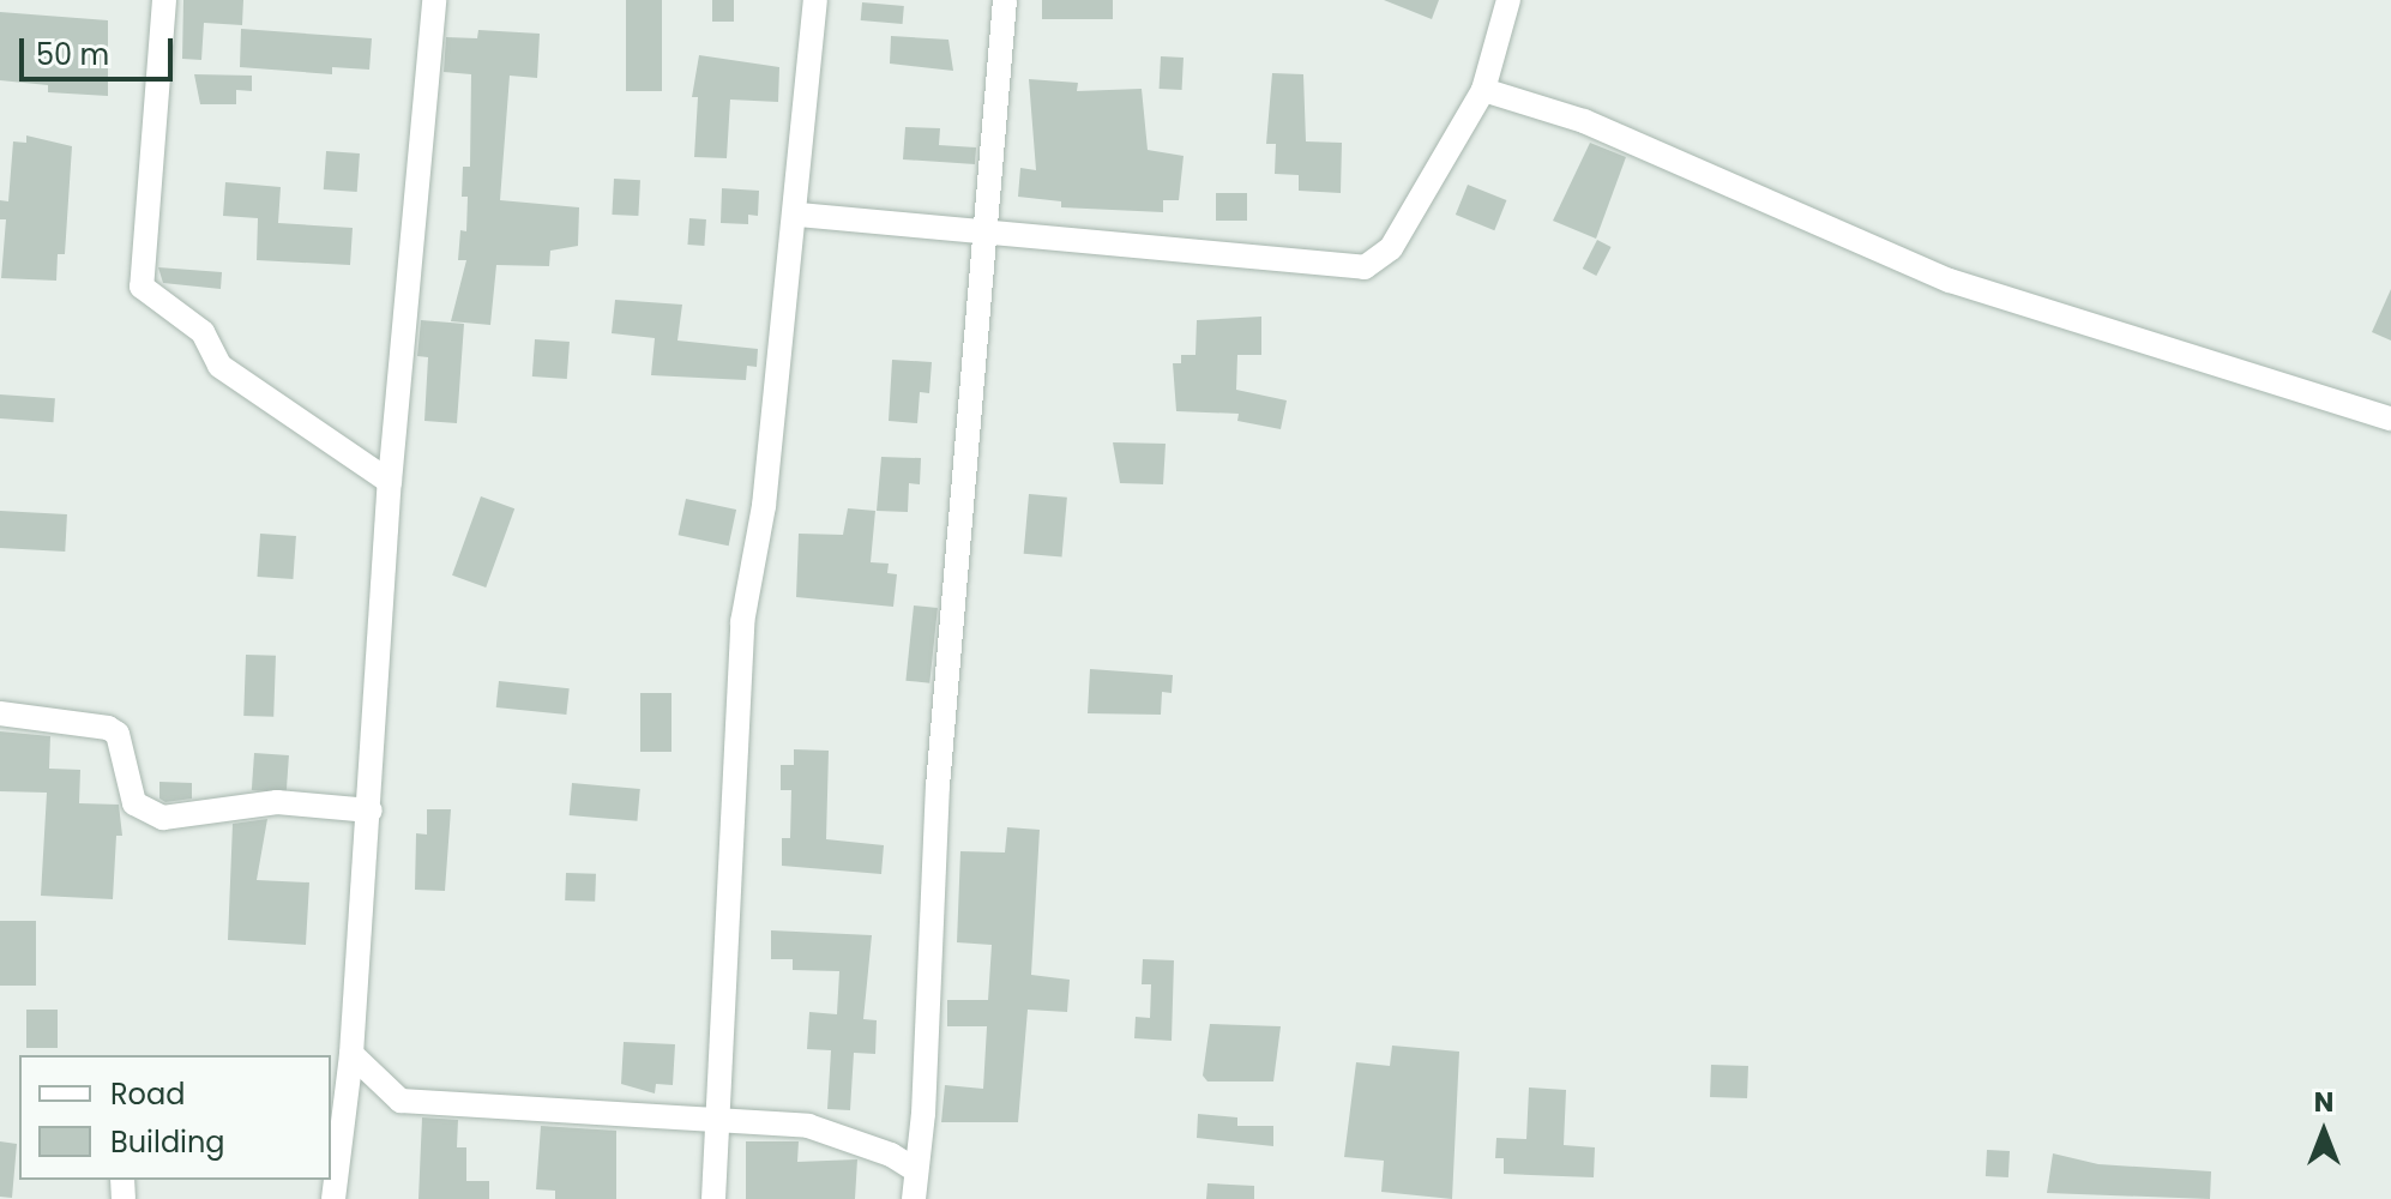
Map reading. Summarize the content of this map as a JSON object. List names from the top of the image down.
{
  "legend": ["Road", "Building"],
  "scale_bar": "50 m",
  "north": "top"
}
